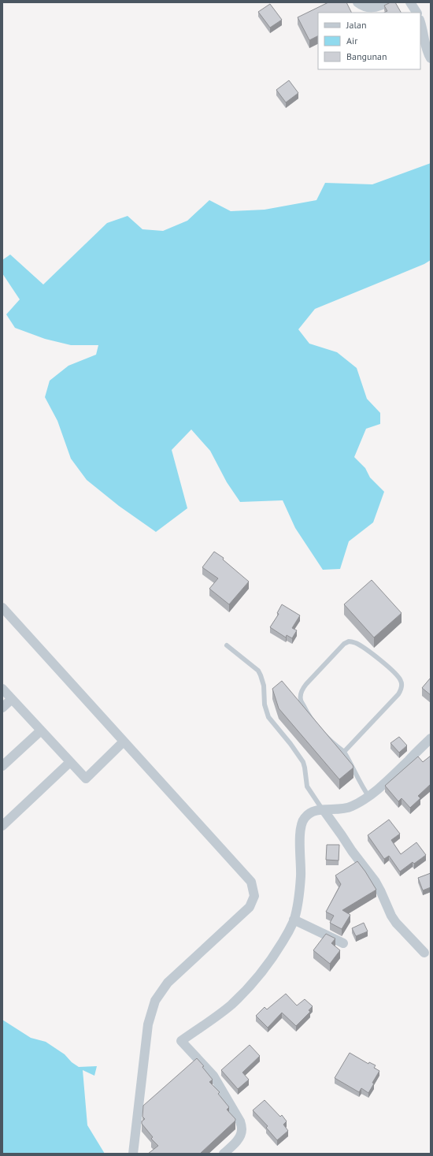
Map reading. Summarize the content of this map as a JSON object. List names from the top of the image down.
{
  "legend": ["Jalan", "Air", "Bangunan"]
}
